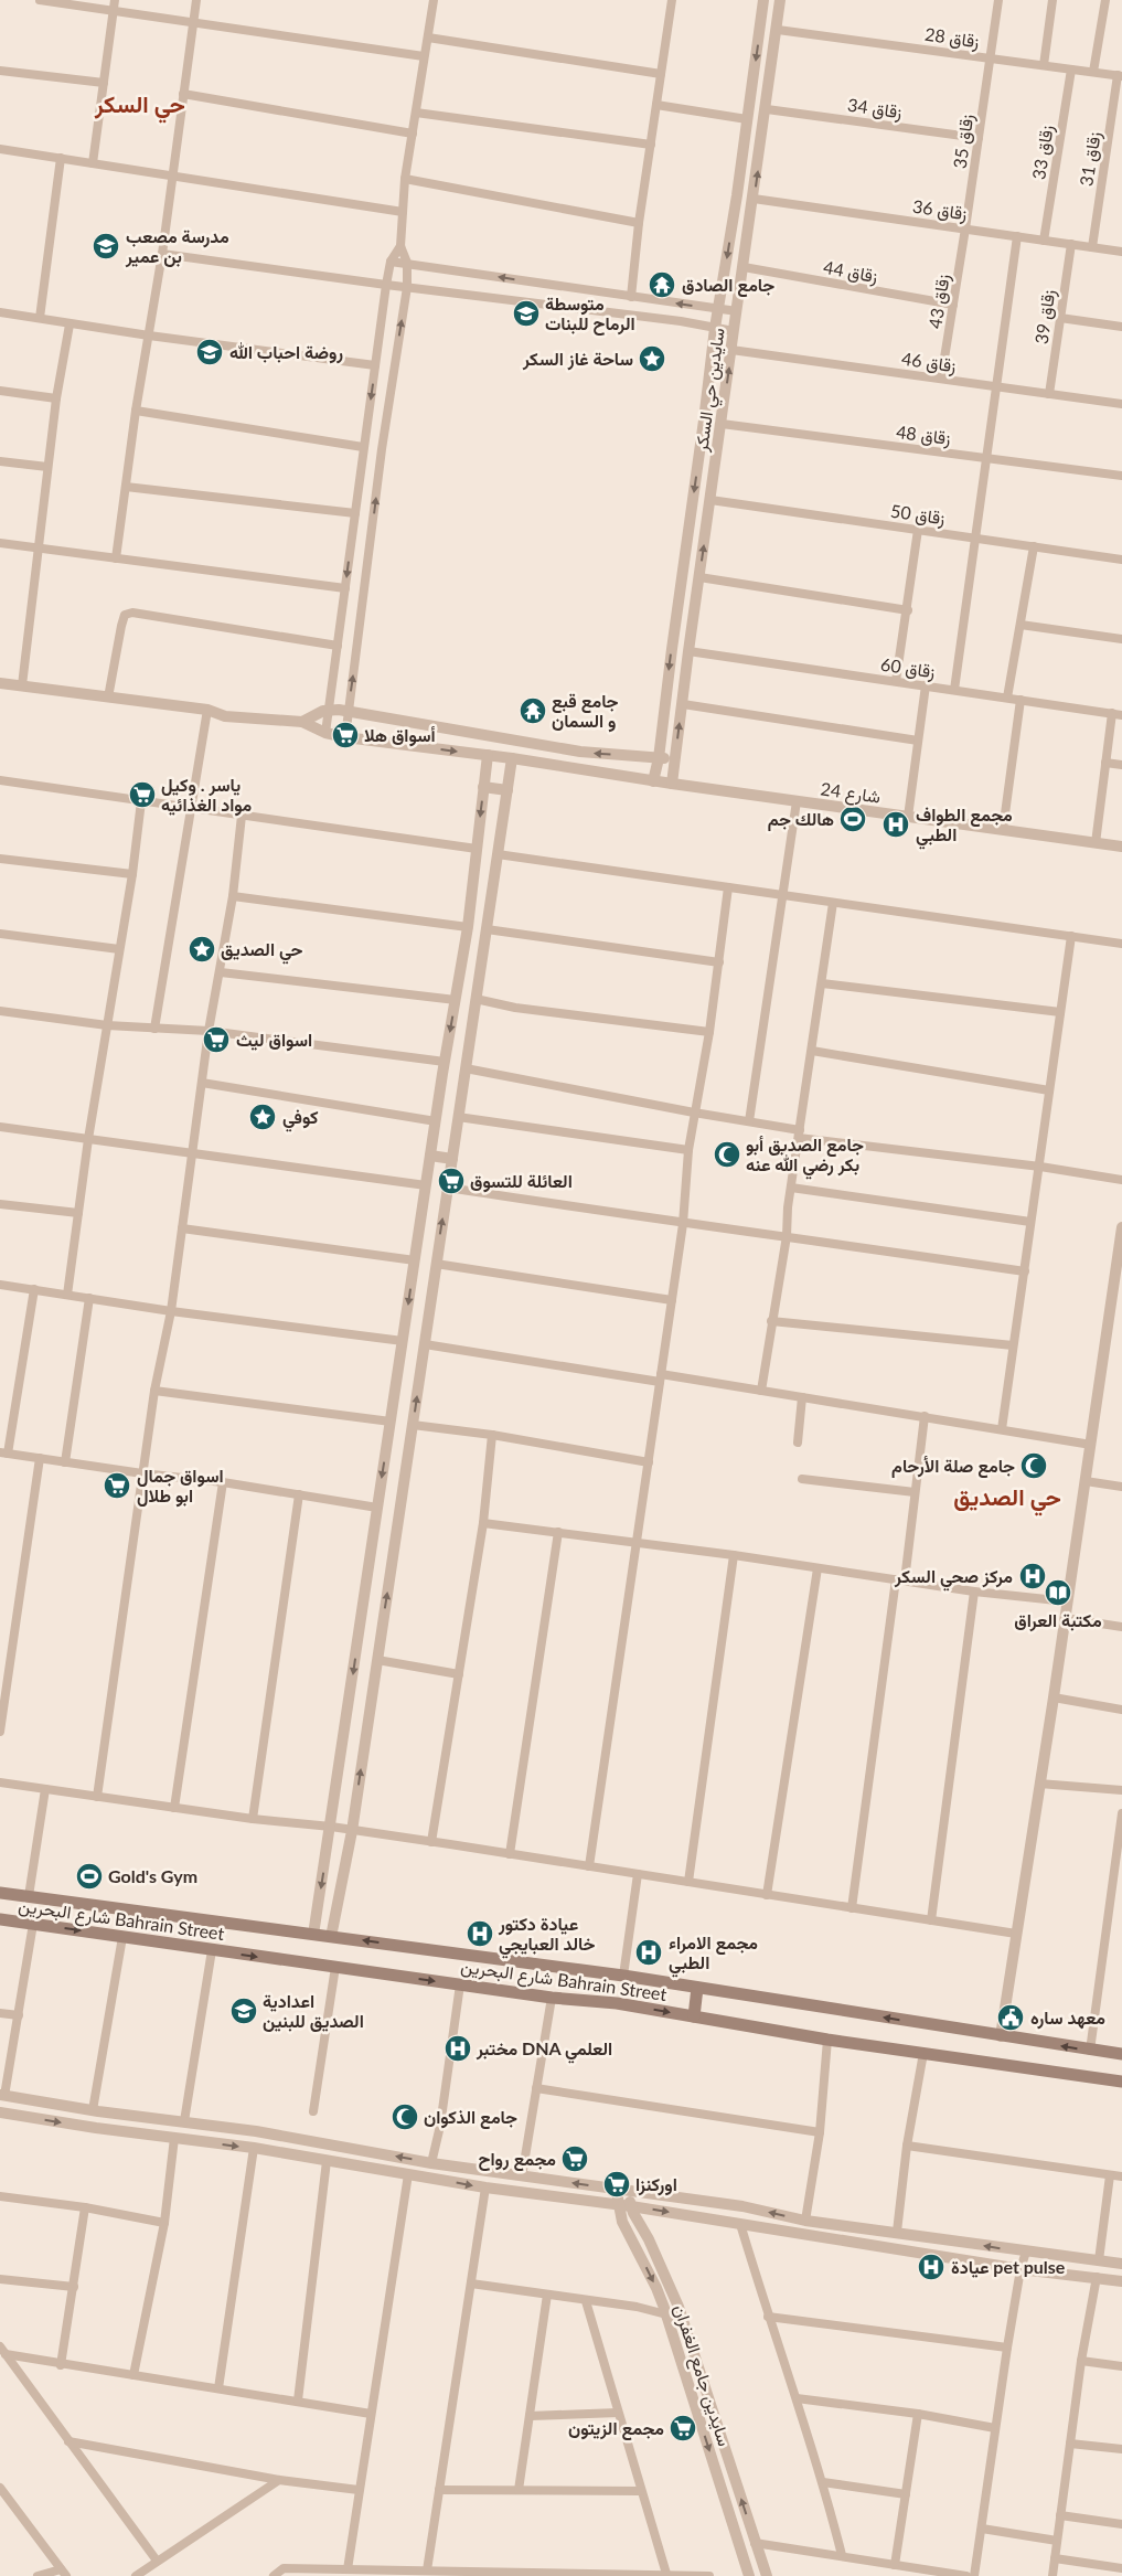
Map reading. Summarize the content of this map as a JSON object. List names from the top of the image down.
{
  "streets": {
    "main road": ["شارع البحرين Bahrain Street"],
    "street": [
      "زقاق 28",
      "زقاق 34",
      "زقاق 35",
      "زقاق 33",
      "زقاق 31",
      "زقاق 36",
      "زقاق 44",
      "زقاق 43",
      "زقاق 39",
      "زقاق 46",
      "سايدين حي السكر",
      "زقاق 48",
      "زقاق 50",
      "زقاق 60",
      "شارع 24",
      "سايدين جامع الغفران"
    ]
  },
  "crossings": [
    ["زقاق 28", "زقاق 35"],
    ["زقاق 28", "زقاق 33"],
    ["زقاق 28", "زقاق 31"],
    ["زقاق 28", "سايدين حي السكر"],
    ["زقاق 34", "زقاق 35"],
    ["زقاق 34", "سايدين حي السكر"],
    ["زقاق 35", "زقاق 36"],
    ["زقاق 35", "زقاق 43"],
    ["زقاق 33", "زقاق 36"],
    ["زقاق 31", "زقاق 36"],
    ["زقاق 36", "زقاق 43"],
    ["زقاق 36", "زقاق 39"],
    ["زقاق 36", "سايدين حي السكر"],
    ["زقاق 44", "زقاق 43"],
    ["زقاق 44", "سايدين حي السكر"],
    ["زقاق 43", "زقاق 46"],
    ["زقاق 39", "زقاق 46"],
    ["زقاق 46", "سايدين حي السكر"],
    ["سايدين حي السكر", "زقاق 48"],
    ["سايدين حي السكر", "زقاق 50"],
    ["سايدين حي السكر", "زقاق 60"],
    ["سايدين حي السكر", "شارع 24"]
  ],
  "districts": ["حي السكر", "حي الصديق"],
  "places": {
    "school or university": [
      "مدرسة مصعب بن عمير",
      "متوسطة الرماح للبنات",
      "روضة احباب الله",
      "اعدادية الصديق للبنين"
    ],
    "temple": ["جامع الصادق", "جامع قبع و السمان"],
    "place": ["ساحة غاز السكر", "حي الصديق", "كوفي"],
    "supermarket": [
      "أسواق هلا",
      "ياسر . وكيل مواد الغذائيه",
      "اسواق ليث",
      "العائلة للتسوق",
      "اسواق جمال ابو طلال",
      "مجمع رواح",
      "اوركنزا",
      "مجمع الزيتون"
    ],
    "sports": ["هالك جم", "Gold's Gym"],
    "hospital": [
      "مجمع الطواف الطبي",
      "مركز صحي السكر",
      "عيادة دكتور خالد العبايجي",
      "مجمع الامراء الطبي",
      "مختبر DNA العلمي",
      "عيادة pet pulse"
    ],
    "mosque": ["جامع الصديق أبو بكر رضي الله عنه", "جامع صلة الأرحام", "جامع الذكوان"],
    "library": ["مكتبة العراق"],
    "public building": ["معهد ساره"]
  }
}
